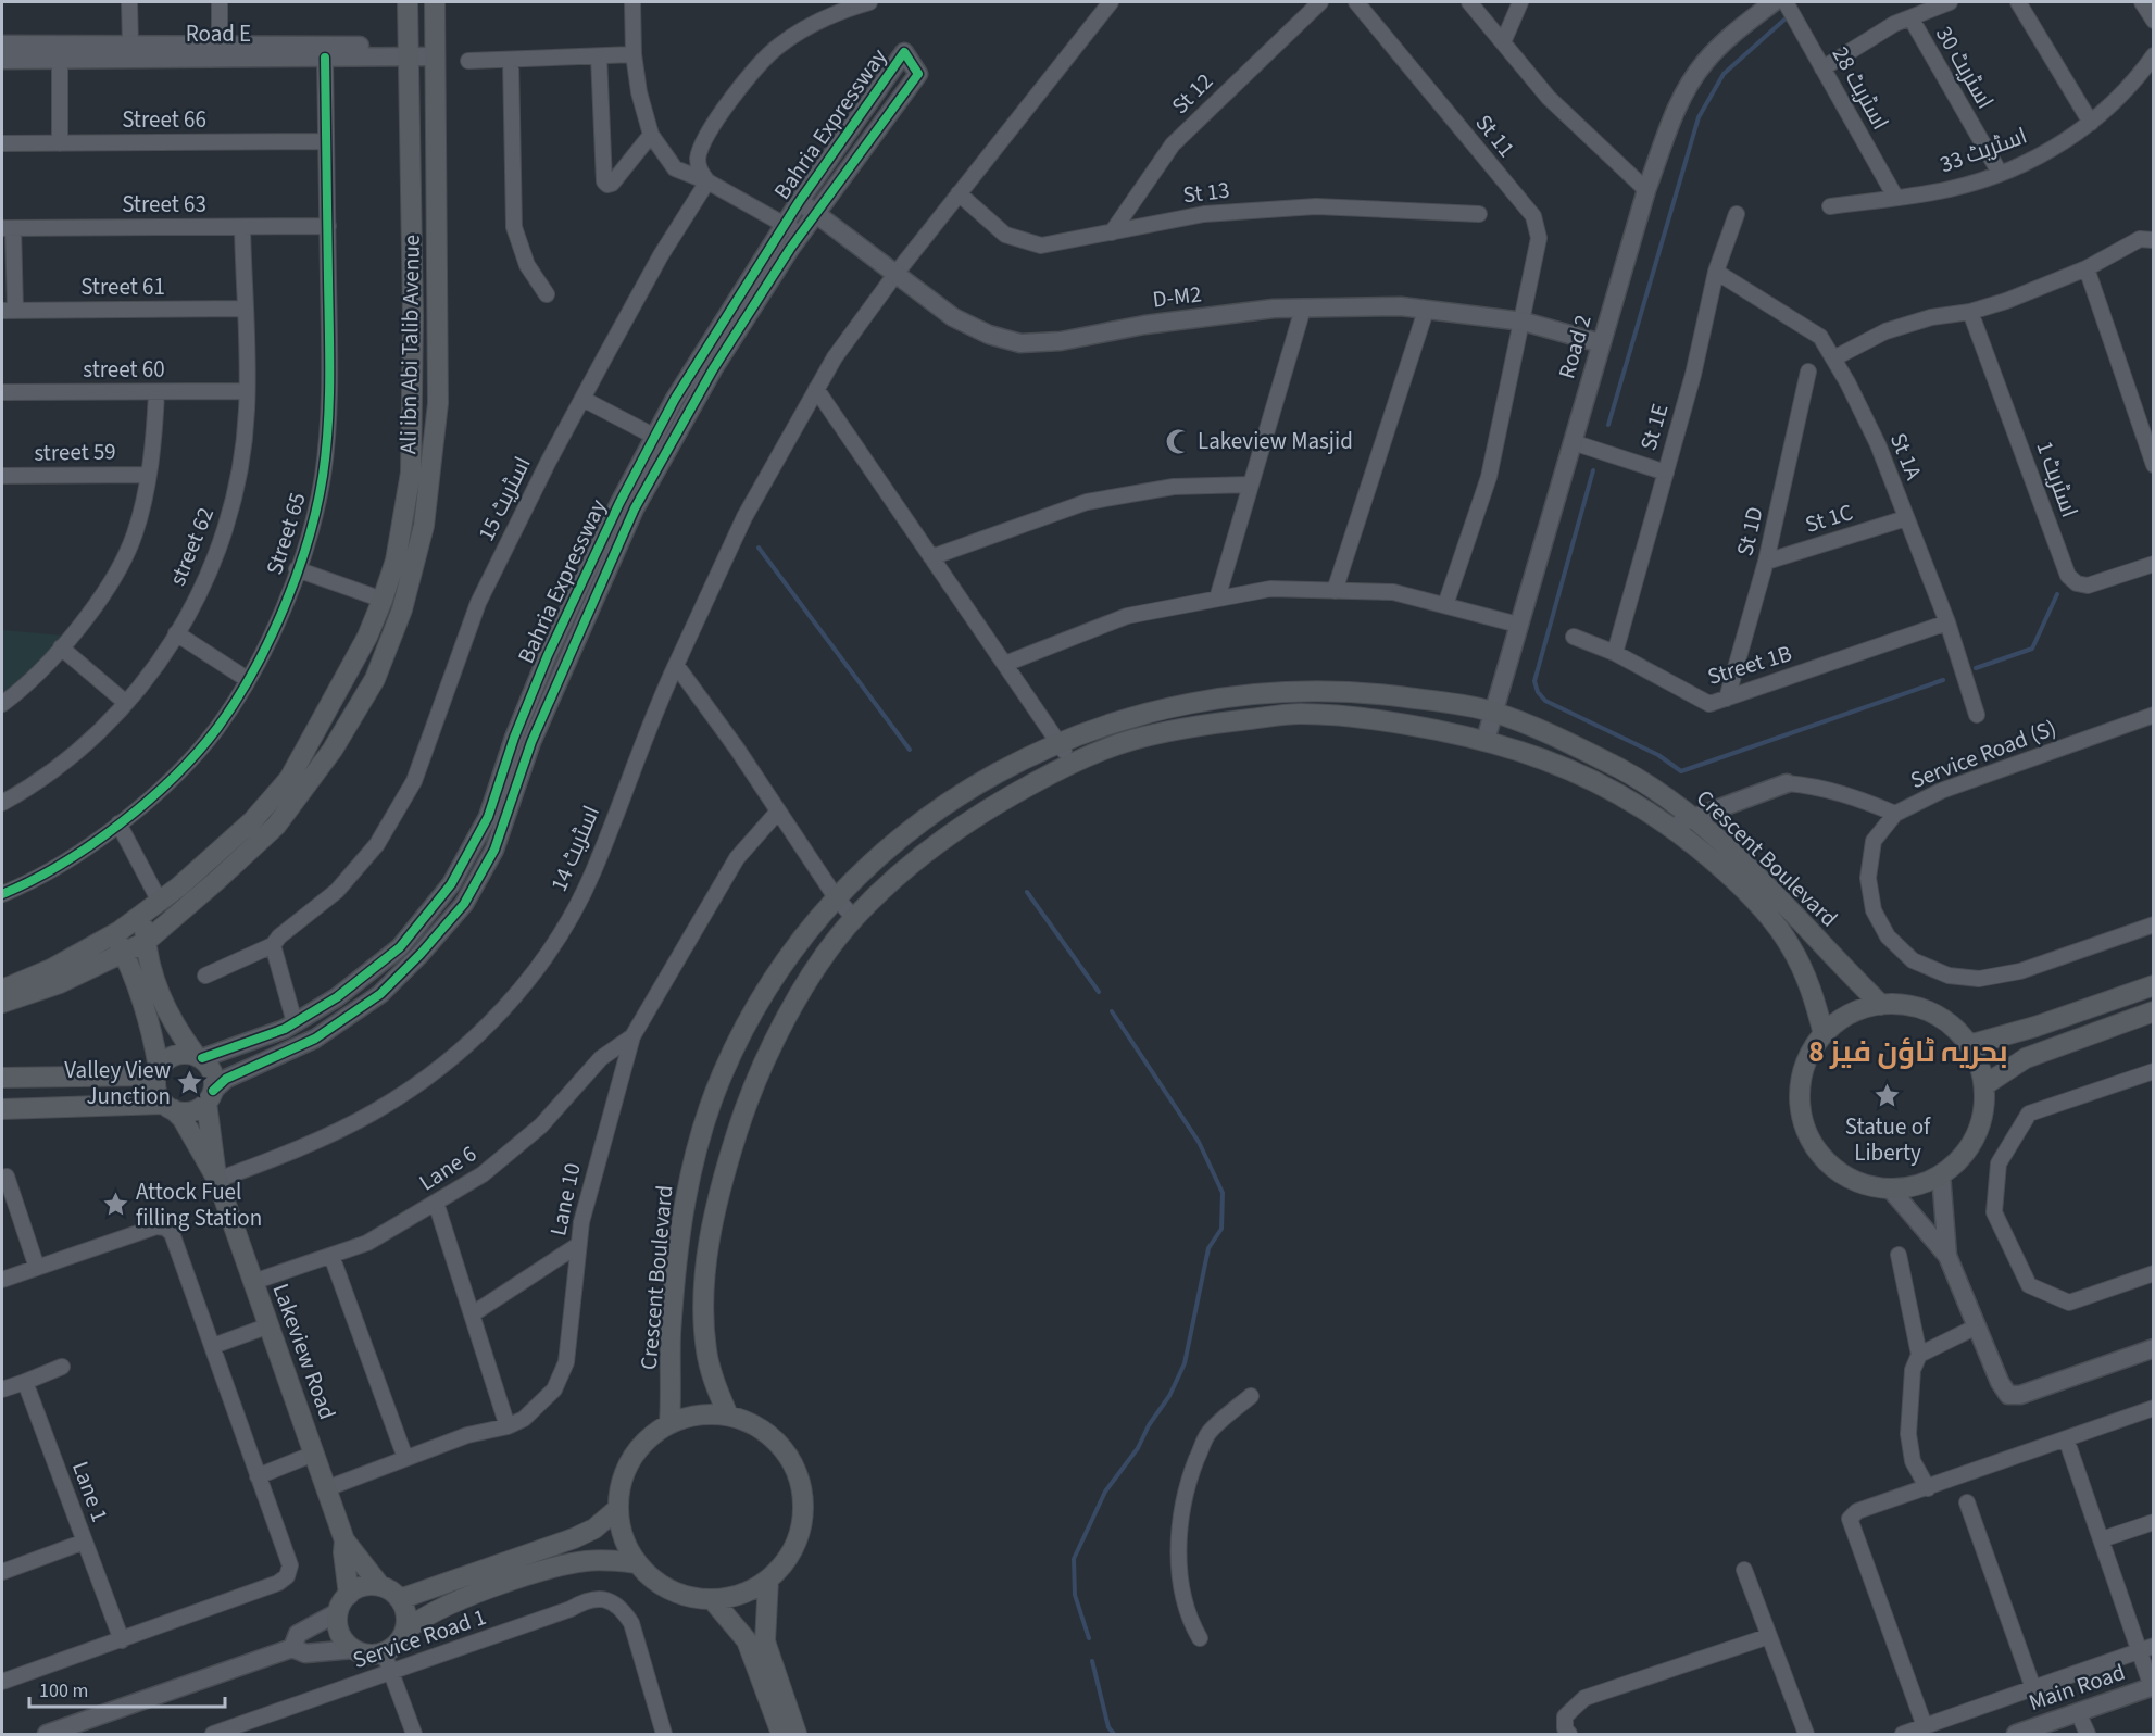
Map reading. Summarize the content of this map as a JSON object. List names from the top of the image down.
{
  "streets": {
    "main road": ["Ali ibn Abi Talib Avenue", "Crescent Boulevard", "Lakeview Road"],
    "street": [
      "Road E",
      "اسٹریٹ 30",
      "اسٹریٹ 28",
      "St 12",
      "Street 66",
      "Bahria Expressway",
      "St 11",
      "اسٹریٹ 33",
      "St 13",
      "Street 63",
      "Street 61",
      "D-M2",
      "Road 2",
      "street 60",
      "St 1E",
      "street 59",
      "St 1A",
      "اسٹریٹ 1",
      "اسٹریٹ 15",
      "St 1C",
      "St 1D",
      "Street 65",
      "street 62",
      "Street 1B",
      "Service Road (S)",
      "اسٹریٹ 14",
      "Lane 6",
      "Lane 10",
      "Lane 1",
      "Service Road 1",
      "Main Road"
    ]
  },
  "crossings": [
    ["Road E", "Ali ibn Abi Talib Avenue"],
    ["Road E", "Street 65"],
    ["اسٹریٹ 30", "اسٹریٹ 33"],
    ["اسٹریٹ 28", "اسٹریٹ 33"],
    ["St 12", "St 13"],
    ["Street 66", "Street 65"],
    ["Bahria Expressway", "D-M2"],
    ["St 11", "D-M2"],
    ["St 13", "اسٹریٹ 14"],
    ["Street 63", "Street 65"],
    ["Street 63", "street 62"],
    ["Street 61", "street 62"],
    ["D-M2", "Road 2"],
    ["D-M2", "اسٹریٹ 14"],
    ["Road 2", "Crescent Boulevard"],
    ["street 60", "street 62"],
    ["St 1E", "St 1A"],
    ["St 1E", "Street 1B"],
    ["St 1A", "St 1C"],
    ["St 1A", "Street 1B"],
    ["St 1C", "St 1D"],
    ["St 1D", "Street 1B"],
    ["اسٹریٹ 14", "Lakeview Road"],
    ["Lane 6", "Lane 10"],
    ["Lane 6", "Lakeview Road"],
    ["Lane 10", "Lakeview Road"]
  ],
  "districts": ["بحریہ ٹاؤن فیز 8"],
  "places": {
    "mosque": ["Lakeview Masjid"],
    "place": ["Valley View Junction", "Statue of Liberty", "Attock Fuel filling Station"]
  },
  "scale_bar": "100 m"
}
